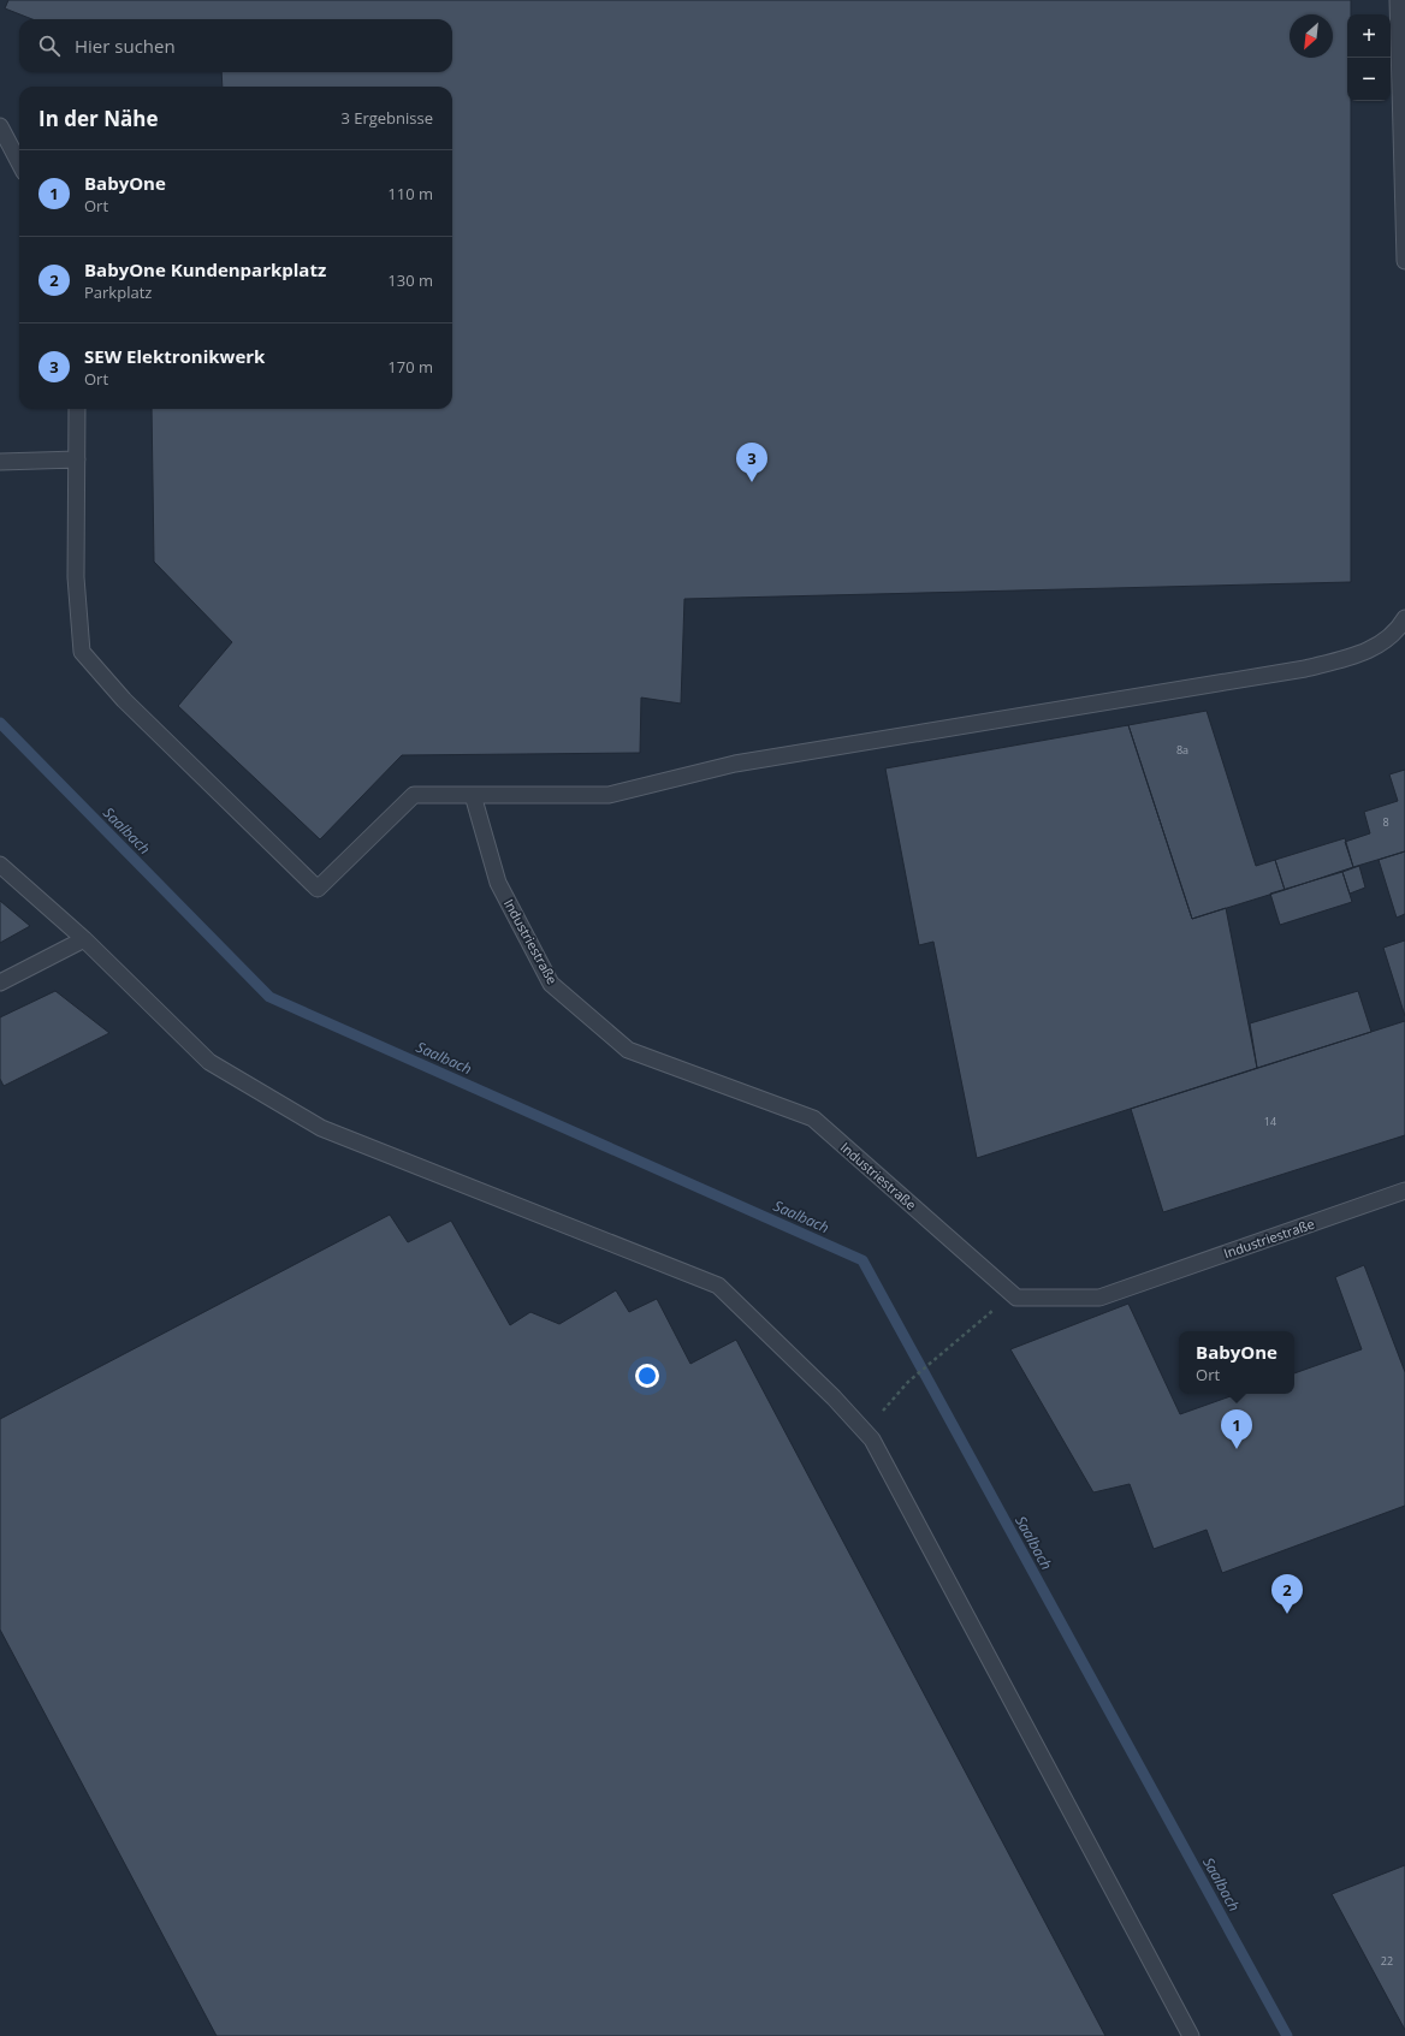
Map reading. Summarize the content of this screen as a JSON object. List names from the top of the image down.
{
  "streets": {
    "lane": ["Industriestraße"]
  },
  "water": ["Saalbach"],
  "house_numbers": [
    "8a",
    "8",
    "14",
    "22"
  ],
  "north": "bottom left",
  "page": {
    "map_buttons": ["+", "−"],
    "search": "Hier suchen",
    "heading": ["In der Nähe", "3 Ergebnisse"],
    "list": [
      {
        "mark": "1",
        "name": "BabyOne",
        "note": "Ort",
        "value": "110 m"
      },
      {
        "mark": "2",
        "name": "BabyOne Kundenparkplatz",
        "note": "Parkplatz",
        "value": "130 m"
      },
      {
        "mark": "3",
        "name": "SEW Elektronikwerk",
        "note": "Ort",
        "value": "170 m"
      }
    ],
    "pins": ["3", "1", "2"],
    "popup": ["BabyOne", "Ort"]
  }
}
